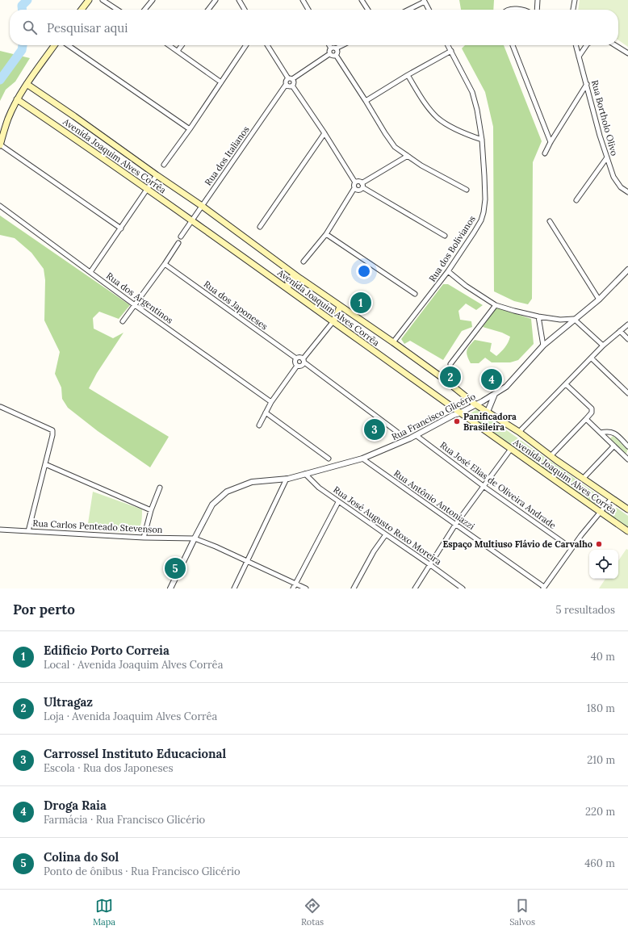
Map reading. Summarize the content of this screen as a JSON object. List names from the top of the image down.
{
  "streets": {
    "main road": ["Avenida Joaquim Alves Corrêa"],
    "street": [
      "Rua Bortholo Olivo",
      "Rua dos Italianos",
      "Rua dos Bolivianos",
      "Rua dos Argentinos",
      "Rua dos Japoneses",
      "Rua Francisco Glicério",
      "Rua José Elias de Oliveira Andrade",
      "Rua Antônio Antoniazzi",
      "Rua José Augusto Roxo Moreira",
      "Rua Carlos Penteado Stevenson"
    ]
  },
  "crossings": [
    ["Avenida Joaquim Alves Corrêa", "Rua dos Italianos"],
    ["Avenida Joaquim Alves Corrêa", "Rua dos Bolivianos"],
    ["Avenida Joaquim Alves Corrêa", "Rua Francisco Glicério"],
    ["Rua Francisco Glicério", "Rua José Elias de Oliveira Andrade"],
    ["Rua Francisco Glicério", "Rua Antônio Antoniazzi"],
    ["Rua Francisco Glicério", "Rua José Augusto Roxo Moreira"],
    ["Rua Francisco Glicério", "Rua Carlos Penteado Stevenson"]
  ],
  "places": ["Panificadora Brasileira", "Espaço Multiuso Flávio de Carvalho"],
  "page": {
    "search": "Pesquisar aqui",
    "pins": [
      "1",
      "2",
      "4",
      "3",
      "5"
    ],
    "heading": ["Por perto", "5 resultados"],
    "list": [
      {
        "mark": "1",
        "name": "Edificio Porto Correia",
        "note": "Local · Avenida Joaquim Alves Corrêa",
        "value": "40 m"
      },
      {
        "mark": "2",
        "name": "Ultragaz",
        "note": "Loja · Avenida Joaquim Alves Corrêa",
        "value": "180 m"
      },
      {
        "mark": "3",
        "name": "Carrossel Instituto Educacional",
        "note": "Escola · Rua dos Japoneses",
        "value": "210 m"
      },
      {
        "mark": "4",
        "name": "Droga Raia",
        "note": "Farmácia · Rua Francisco Glicério",
        "value": "220 m"
      },
      {
        "mark": "5",
        "name": "Colina do Sol",
        "note": "Ponto de ônibus · Rua Francisco Glicério",
        "value": "460 m"
      }
    ],
    "nav": ["Mapa", "Rotas", "Salvos"]
  }
}
